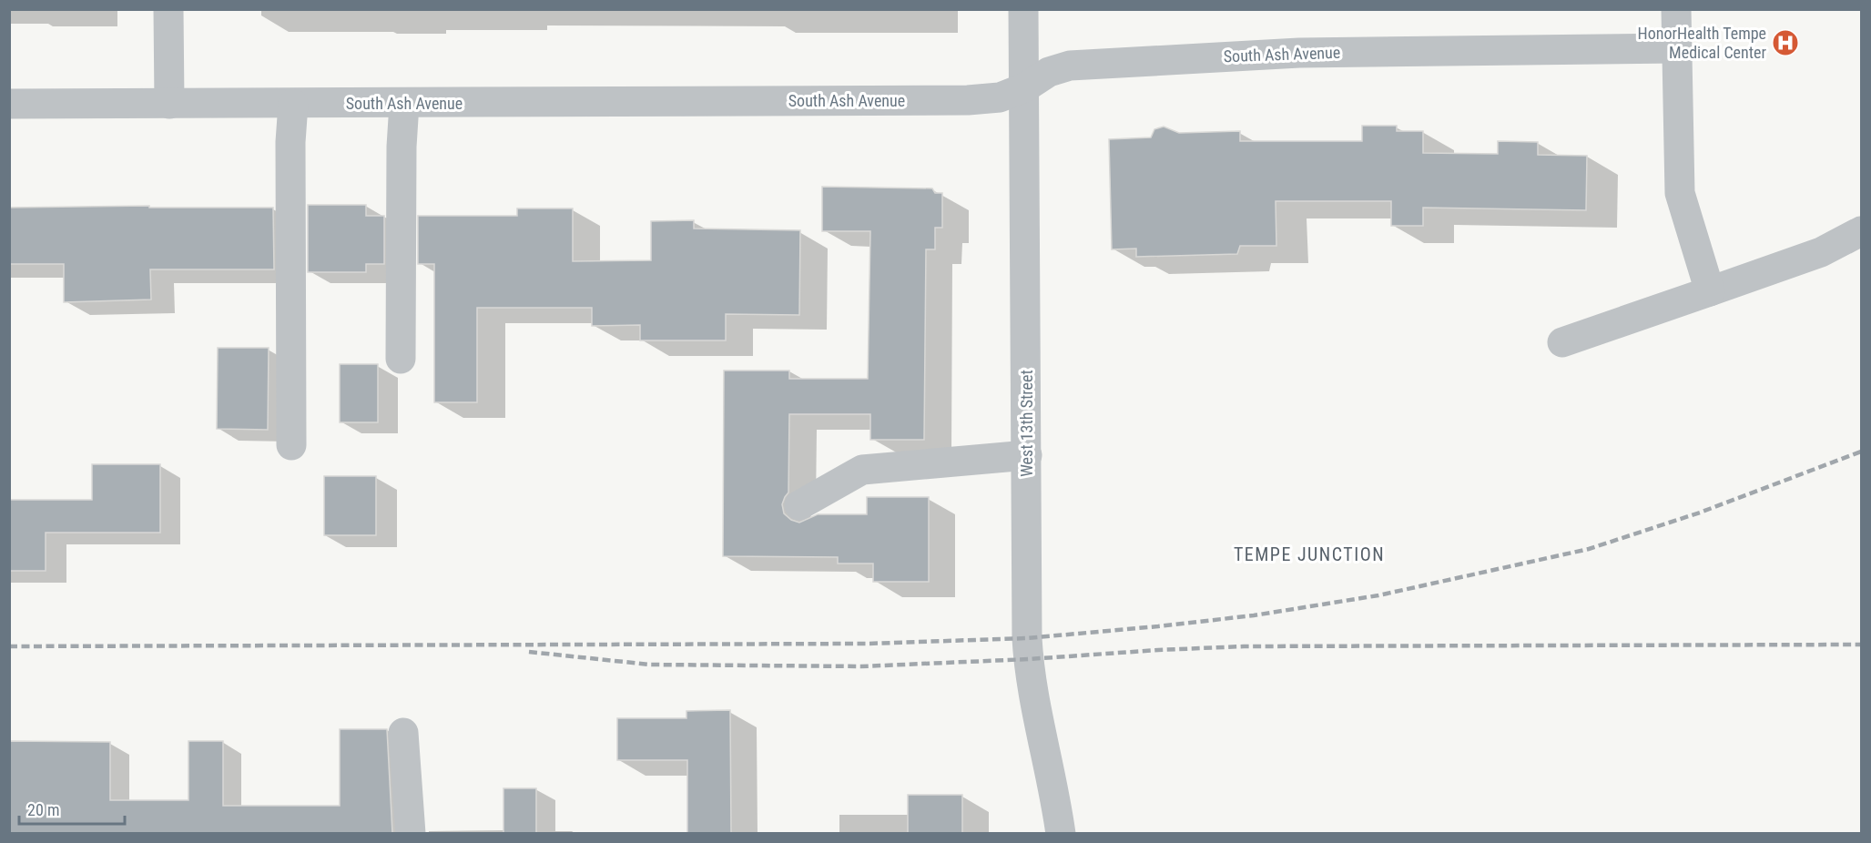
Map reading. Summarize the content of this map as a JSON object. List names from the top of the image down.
{
  "streets": {
    "street": ["South Ash Avenue", "West 13th Street"]
  },
  "crossings": [
    ["South Ash Avenue", "West 13th Street"]
  ],
  "districts": ["TEMPE JUNCTION"],
  "places": {
    "hospital": ["HonorHealth Tempe Medical Center"]
  },
  "scale_bar": "20 m"
}
